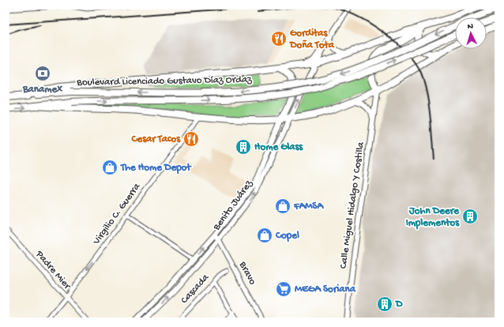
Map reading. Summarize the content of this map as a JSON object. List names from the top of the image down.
{
  "streets": {
    "main road": ["Boulevard Licenciado Gustavo Díaz Ordaz"],
    "street": [
      "Benito Juárez",
      "Calle Miguel Hidalgo Y Costilla",
      "Virgilio C. Guerra",
      "Padre Mier",
      "Bravo",
      "Cascada"
    ]
  },
  "crossings": [
    ["Benito Juárez", "Bravo"],
    ["Virgilio C. Guerra", "Padre Mier"]
  ],
  "one_way": ["Virgilio C. Guerra"],
  "places": {
    "restaurant": ["Gorditas Doña Tota", "Cesar Tacos"],
    "bank": ["Banamex"],
    "building": ["Home Glass", "John Deere Implementos", "D"],
    "shop": ["The Home Depot", "FAMSA", "Copel"],
    "supermarket": ["MEGA Soriana"]
  },
  "north": "top"
}
